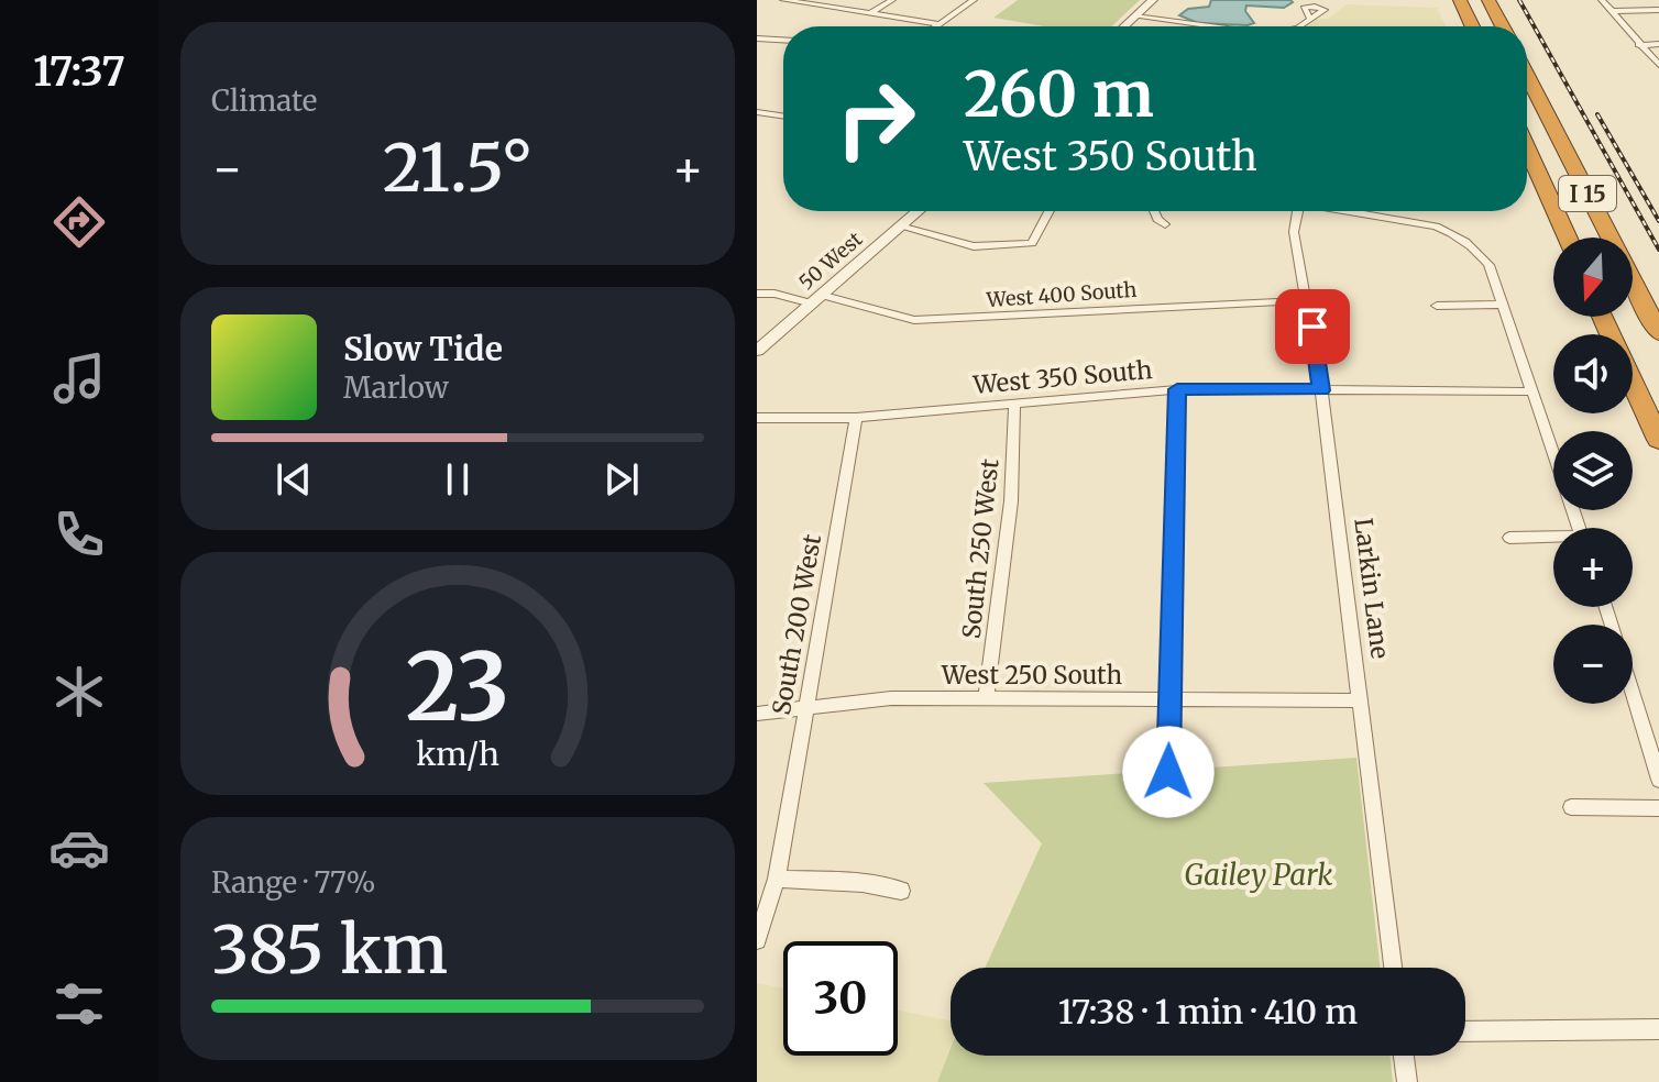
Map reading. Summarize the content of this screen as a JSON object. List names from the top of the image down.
{
  "streets": {
    "highway": ["I 15"],
    "street": [
      "50 West",
      "West 400 South",
      "West 350 South",
      "South 250 West",
      "Larkin Lane",
      "South 200 West",
      "West 250 South"
    ]
  },
  "crossings": [
    ["50 West", "West 400 South"],
    ["West 400 South", "Larkin Lane"],
    ["West 350 South", "South 250 West"],
    ["West 350 South", "Larkin Lane"],
    ["West 350 South", "South 200 West"],
    ["South 250 West", "West 250 South"],
    ["Larkin Lane", "West 250 South"],
    ["South 200 West", "West 250 South"]
  ],
  "parks": ["Gailey Park"],
  "north": "bottom",
  "page": {
    "tabs": "17:37",
    "tile": [
      "Climate",
      ["Range · 77%", "385 km"]
    ],
    "turn": ["260 m", "West 350 South"],
    "heat": ["−", "21.5°", "+"],
    "map_buttons": ["+", "−"],
    "song": ["Slow Tide", "Marlow"],
    "limit": "30",
    "trip": "17:38 · 1 min · 410 m",
    "gauge": ["23", "km/h"]
  }
}
